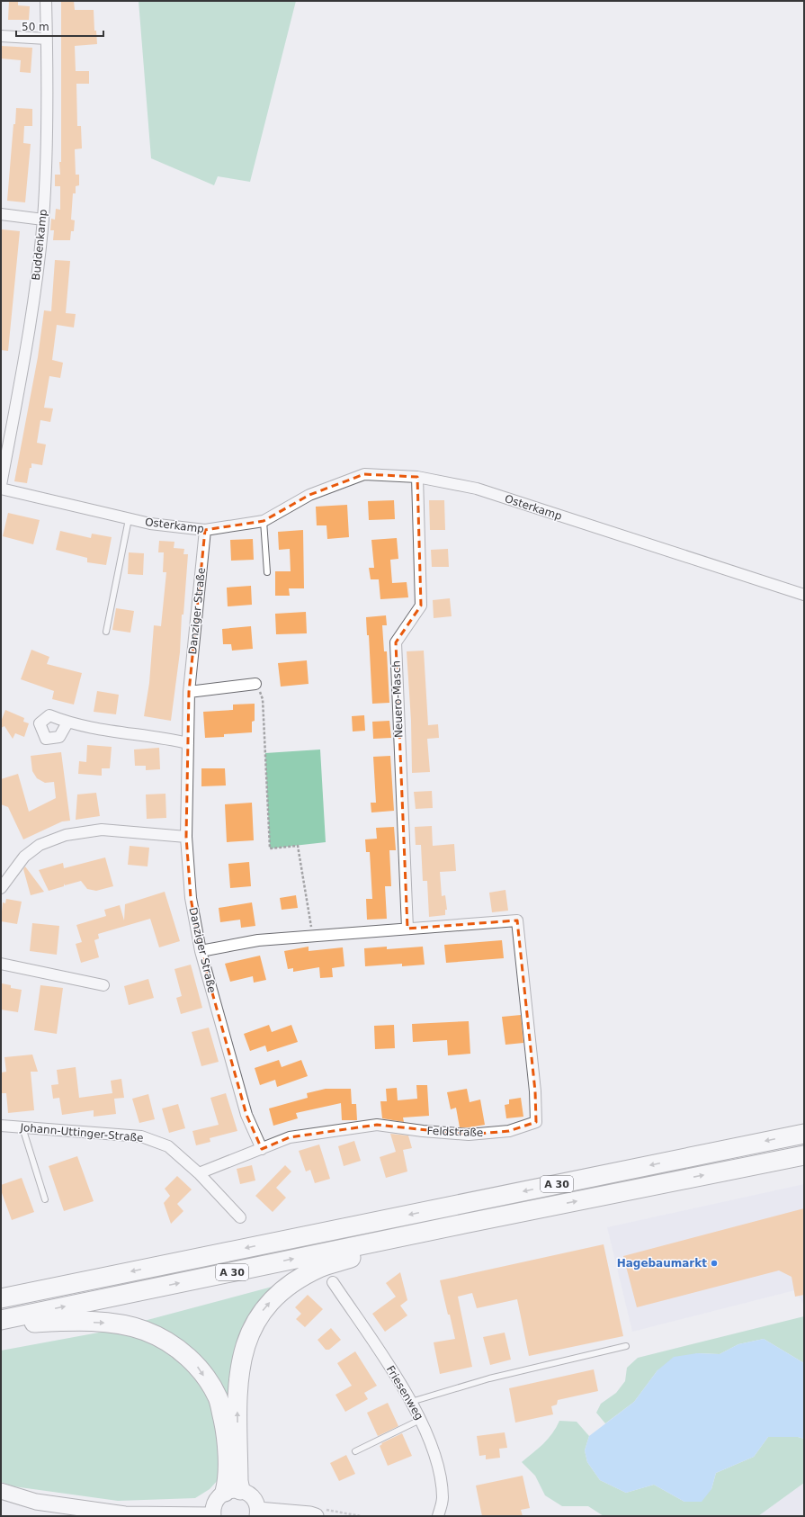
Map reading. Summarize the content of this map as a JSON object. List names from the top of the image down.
{
  "streets": {
    "highway": ["A 30"],
    "street": [
      "Buddenkamp",
      "Osterkamp",
      "Danziger Straße",
      "Neuero-Masch",
      "Feldstraße",
      "Johann-Uttinger-Straße",
      "Friesenweg"
    ]
  },
  "crossings": [
    ["Osterkamp", "Danziger Straße"],
    ["Osterkamp", "Neuero-Masch"],
    ["Danziger Straße", "Feldstraße"],
    ["Neuero-Masch", "Feldstraße"],
    ["Feldstraße", "Johann-Uttinger-Straße"]
  ],
  "places": ["Hagebaumarkt"],
  "scale_bar": "50 m"
}
